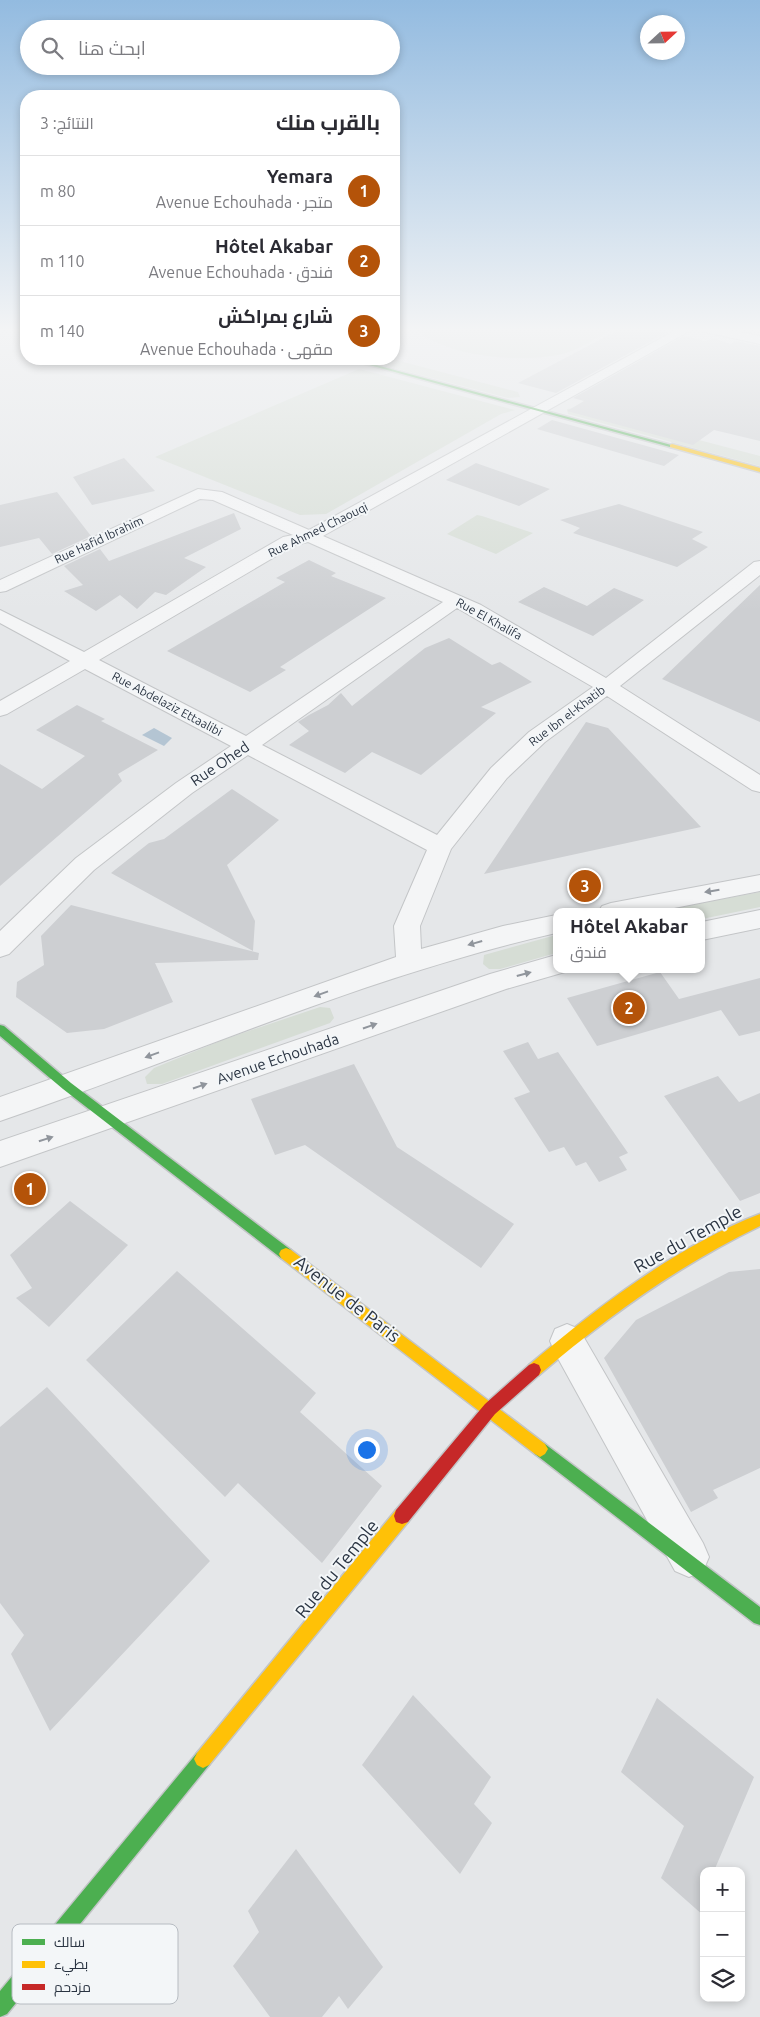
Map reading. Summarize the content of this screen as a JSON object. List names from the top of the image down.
{
  "streets": {
    "street": [
      "Rue Ahmed Chaouqi",
      "Rue Hafid Ibrahim",
      "Rue El Khalifa",
      "Rue Abdelaziz Ettaalibi",
      "Rue Ibn el-Khatib",
      "Rue Ohed",
      "Avenue Echouhada",
      "Rue du Temple",
      "Avenue de Paris"
    ]
  },
  "crossings": [
    ["Rue Ahmed Chaouqi", "Rue El Khalifa"],
    ["Rue Ahmed Chaouqi", "Rue Abdelaziz Ettaalibi"],
    ["Rue Hafid Ibrahim", "Rue El Khalifa"],
    ["Rue El Khalifa", "Rue Ibn el-Khatib"],
    ["Rue El Khalifa", "Rue Ohed"],
    ["Rue Abdelaziz Ettaalibi", "Rue Ibn el-Khatib"],
    ["Rue Abdelaziz Ettaalibi", "Rue Ohed"],
    ["Avenue Echouhada", "Avenue de Paris"],
    ["Rue du Temple", "Avenue de Paris"]
  ],
  "legend": ["سالك", "بطيء", "مزدحم"],
  "north": "right",
  "page": {
    "search": "ابحث هنا",
    "heading": ["بالقرب منك", "النتائج: 3"],
    "list": [
      {
        "mark": "1",
        "name": "Yemara",
        "note": "متجر · Avenue Echouhada",
        "value": "80 m"
      },
      {
        "mark": "2",
        "name": "Hôtel Akabar",
        "note": "فندق · Avenue Echouhada",
        "value": "110 m"
      },
      {
        "mark": "3",
        "name": "شارع بمراكش",
        "note": "مقهى · Avenue Echouhada",
        "value": "140 m"
      }
    ],
    "pins": ["3", "2", "1"],
    "popup": ["Hôtel Akabar", "فندق"],
    "map_buttons": ["+", "−"]
  }
}
